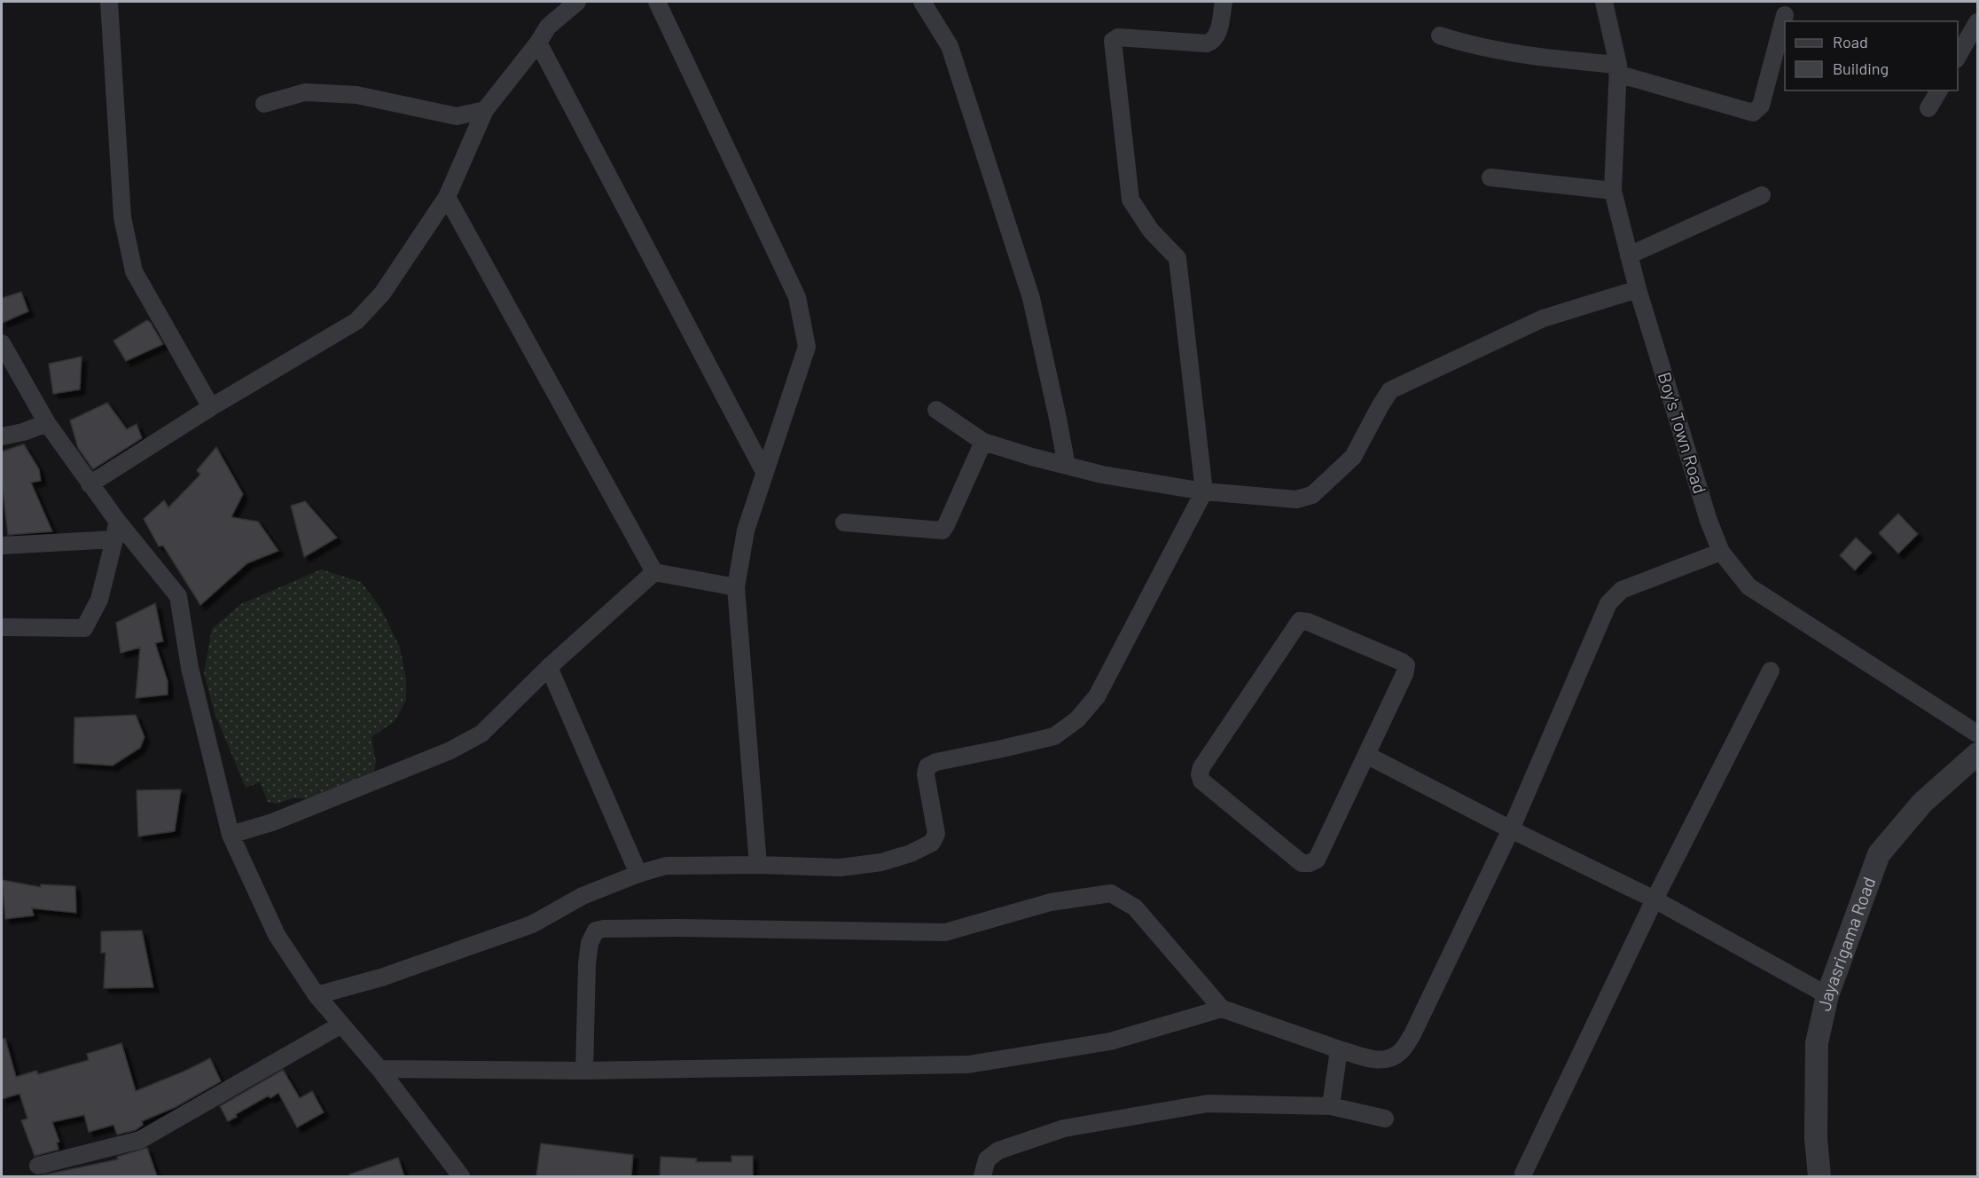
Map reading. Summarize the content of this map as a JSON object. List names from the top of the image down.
{
  "streets": {
    "street": ["Boy's Town Road", "Jayasrigama Road"]
  },
  "legend": ["Road", "Building"]
}
